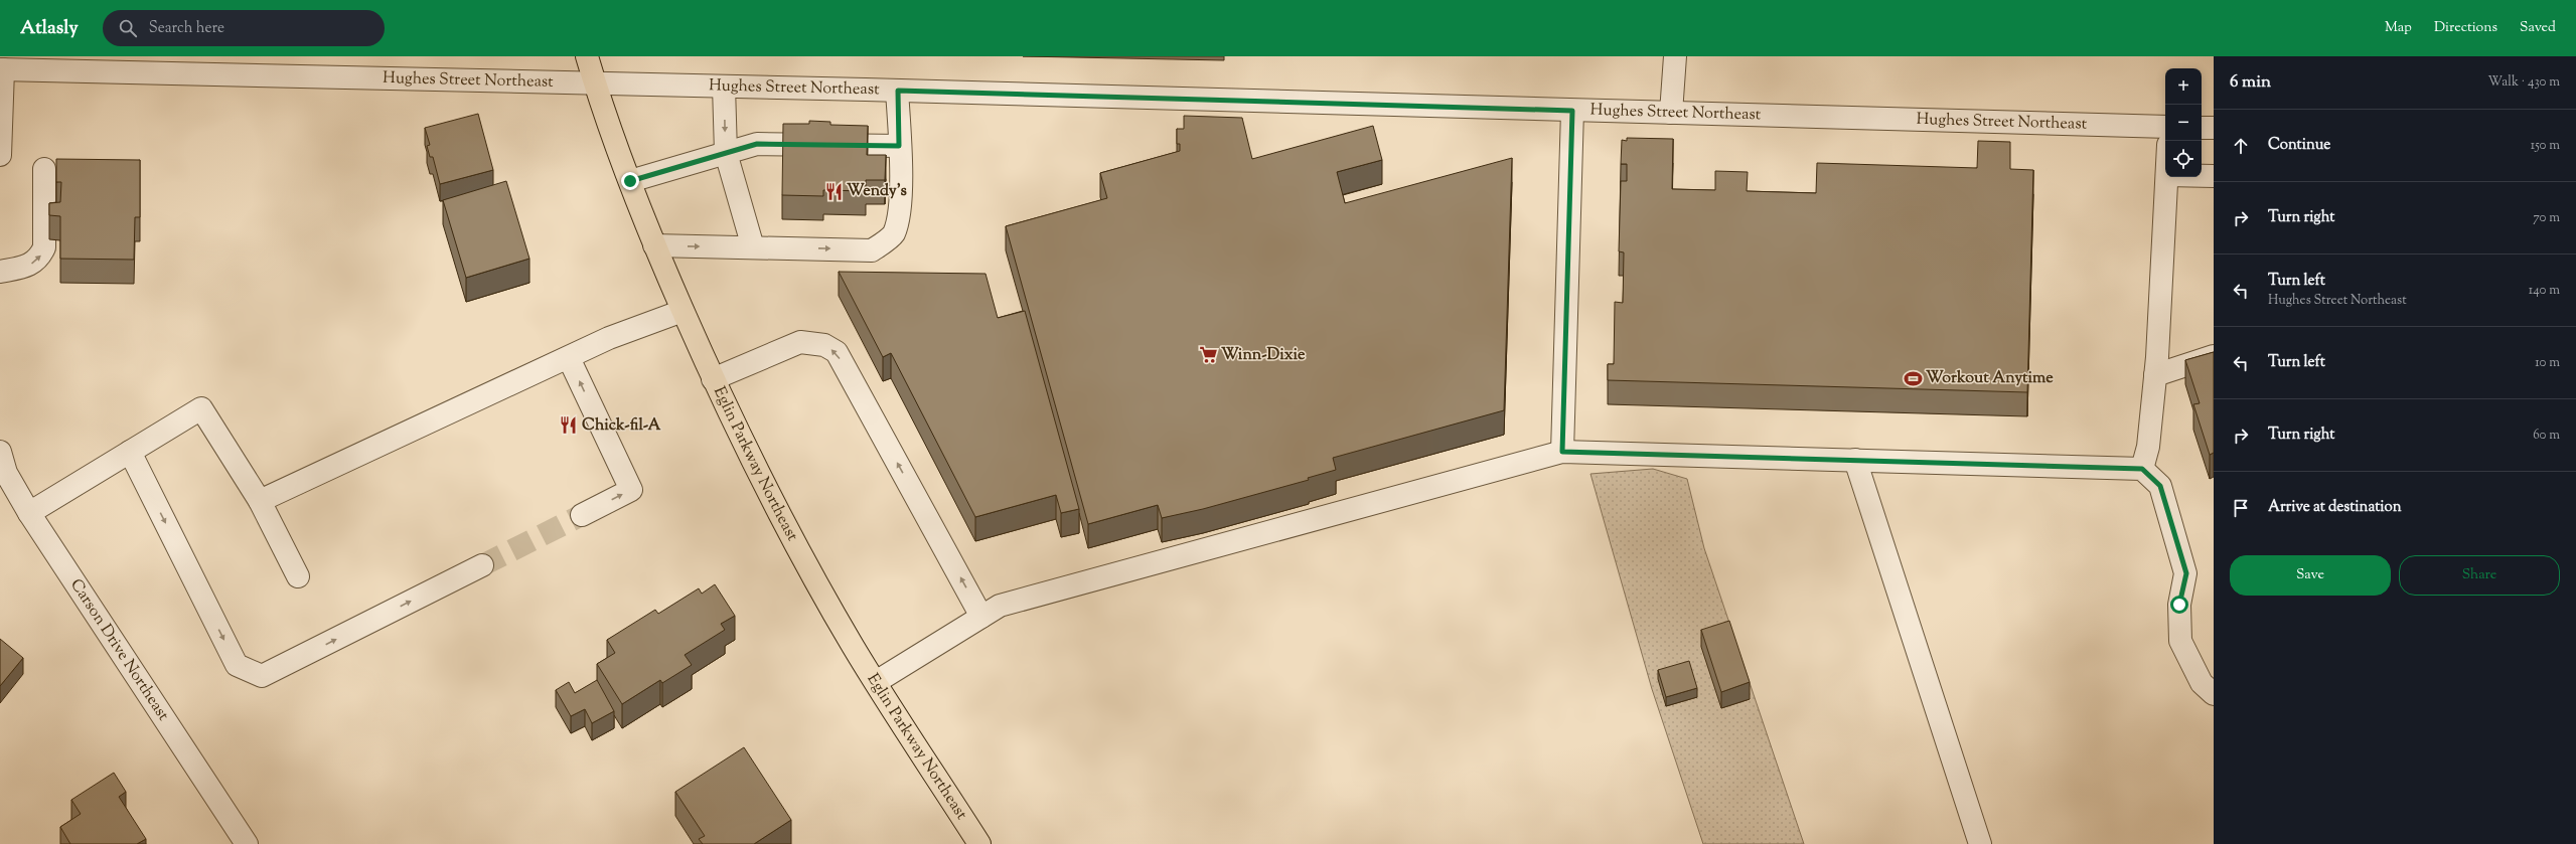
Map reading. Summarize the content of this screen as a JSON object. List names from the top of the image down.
{
  "streets": {
    "highway": ["Eglin Parkway Northeast"],
    "street": ["Hughes Street Northeast", "Carson Drive Northeast"]
  },
  "crossings": [
    ["Hughes Street Northeast", "Eglin Parkway Northeast"]
  ],
  "places": {
    "restaurant": ["Wendy's", "Chick-fil-A"],
    "supermarket": ["Winn-Dixie"],
    "sports": ["Workout Anytime"]
  },
  "page": {
    "header": "Atlasly",
    "search": "Search here",
    "nav": ["Map", "Directions", "Saved"],
    "heading": ["6 min", "Walk · 430 m"],
    "map_buttons": ["+", "−"],
    "list": [
      ["Continue", "150 m"],
      ["Turn right", "70 m"],
      ["Turn left", "Hughes Street Northeast", "140 m"],
      ["Turn left", "10 m"],
      ["Turn right", "60 m"],
      "Arrive at destination"
    ],
    "buttons": ["Save", "Share"]
  }
}
